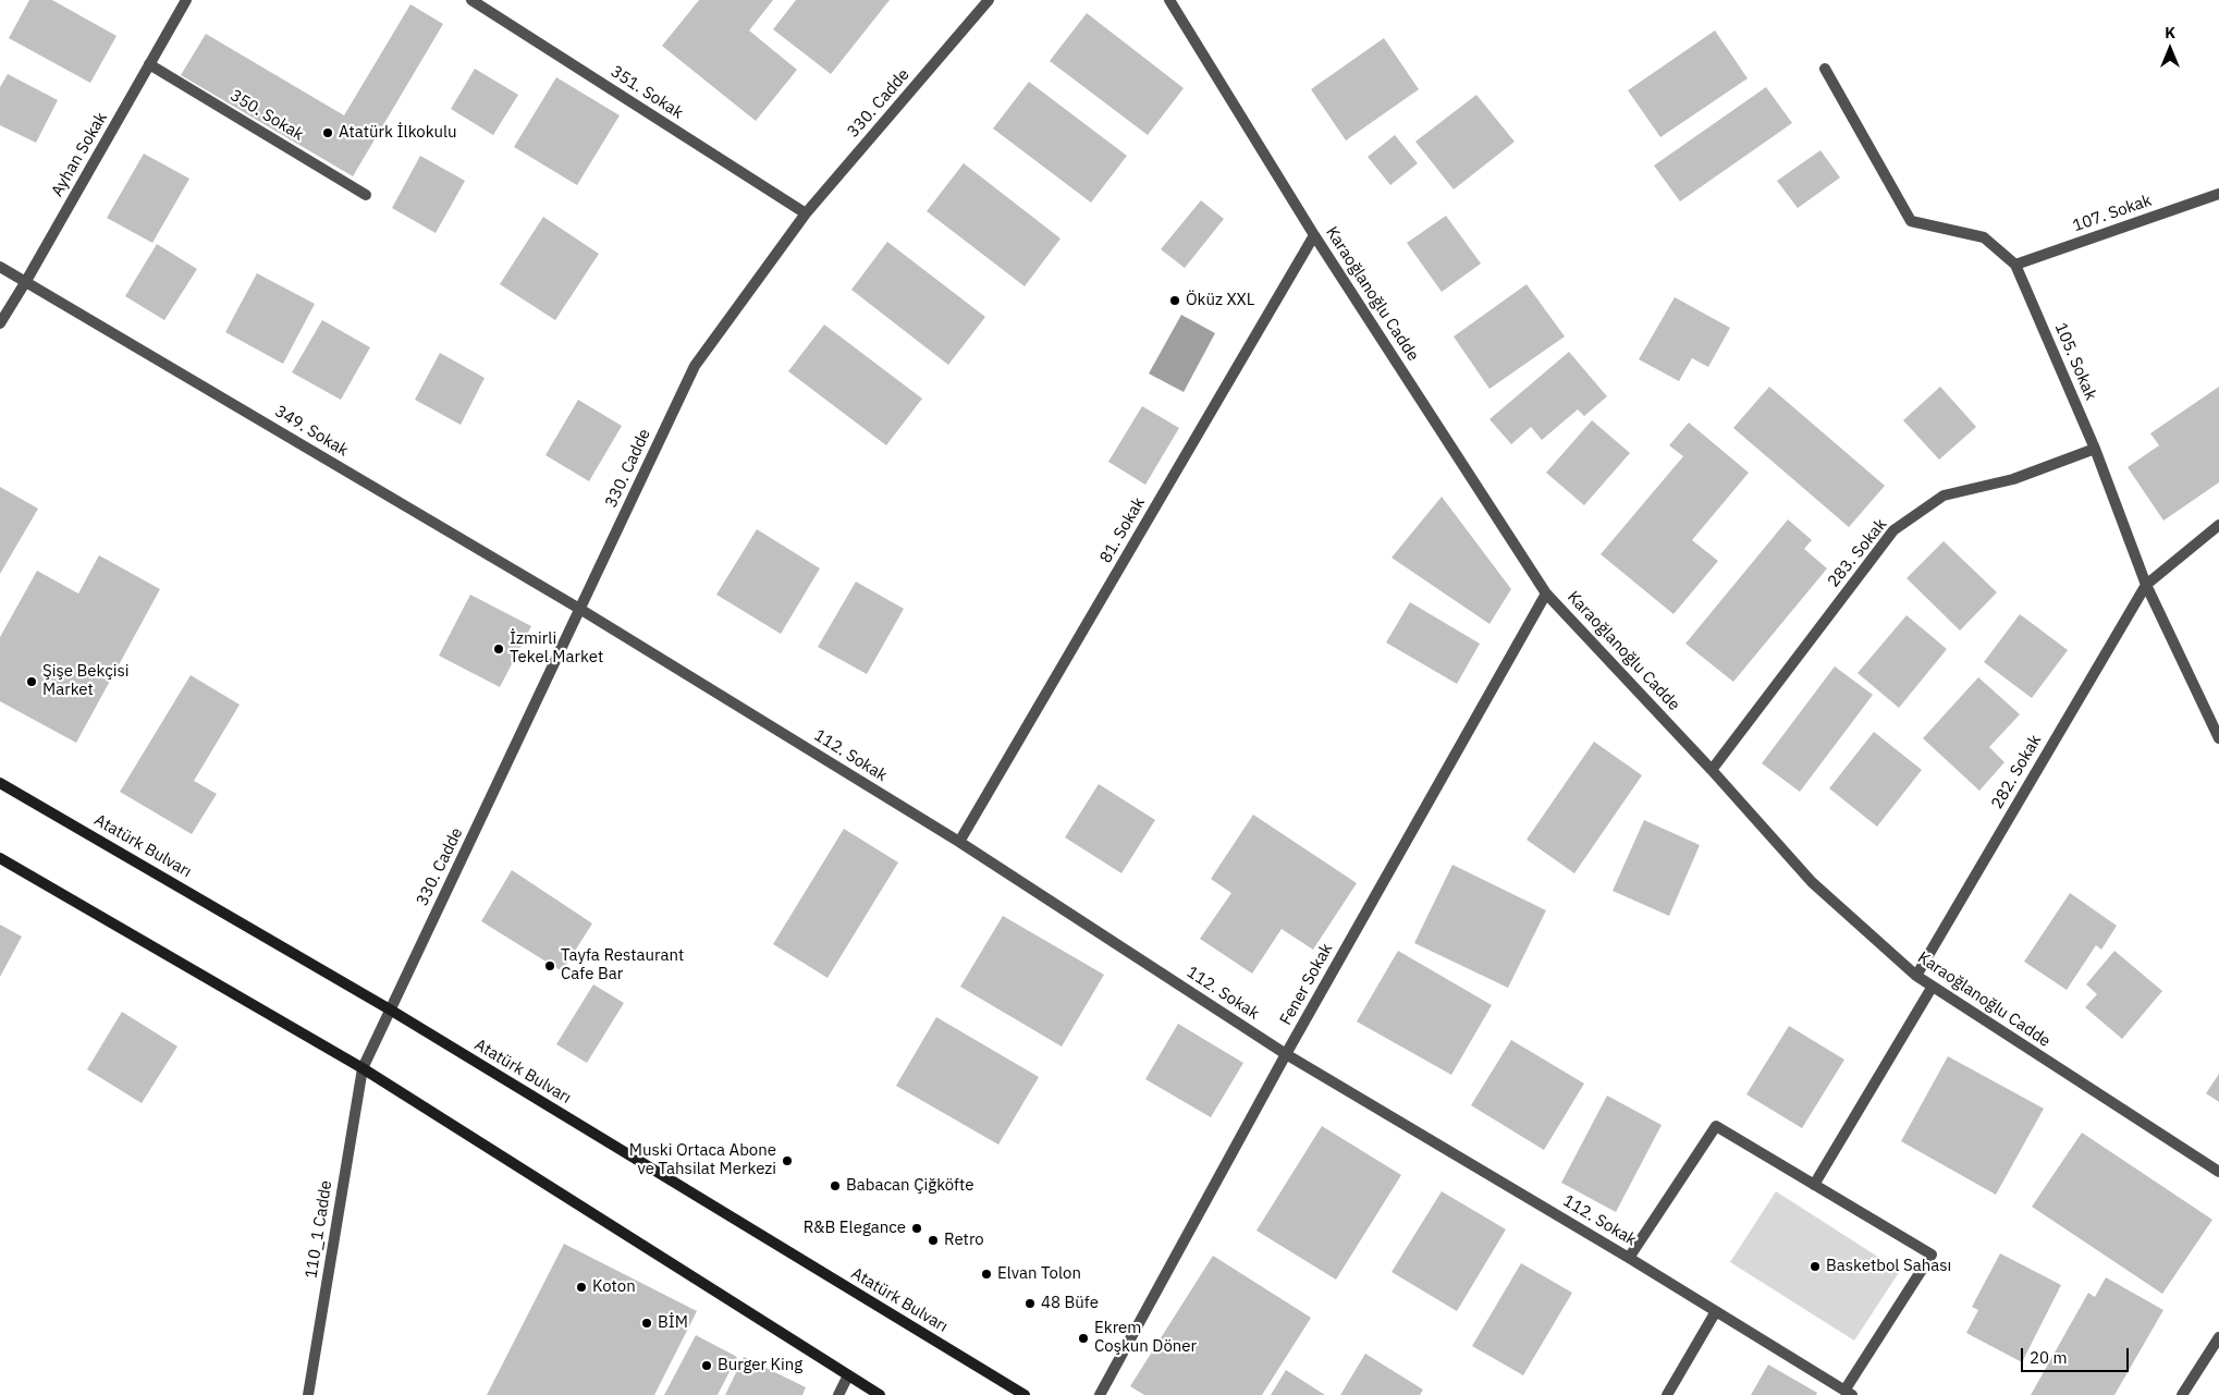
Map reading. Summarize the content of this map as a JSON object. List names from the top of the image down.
{
  "streets": {
    "main road": ["Atatürk Bulvarı"],
    "street": [
      "351. Sokak",
      "330. Cadde",
      "350. Sokak",
      "Ayhan Sokak",
      "107. Sokak",
      "Karaoğlanoğlu Cadde",
      "105. Sokak",
      "349. Sokak",
      "81. Sokak",
      "283. Sokak",
      "112. Sokak",
      "282. Sokak",
      "Fener Sokak",
      "110_1 Cadde"
    ]
  },
  "crossings": [
    ["351. Sokak", "330. Cadde"],
    ["330. Cadde", "349. Sokak"],
    ["330. Cadde", "112. Sokak"],
    ["330. Cadde", "Atatürk Bulvarı"],
    ["330. Cadde", "110_1 Cadde"],
    ["350. Sokak", "Ayhan Sokak"],
    ["Ayhan Sokak", "349. Sokak"],
    ["107. Sokak", "105. Sokak"],
    ["Karaoğlanoğlu Cadde", "81. Sokak"],
    ["Karaoğlanoğlu Cadde", "283. Sokak"],
    ["Karaoğlanoğlu Cadde", "282. Sokak"],
    ["Karaoğlanoğlu Cadde", "Fener Sokak"],
    ["105. Sokak", "283. Sokak"],
    ["105. Sokak", "282. Sokak"],
    ["349. Sokak", "112. Sokak"],
    ["81. Sokak", "112. Sokak"],
    ["112. Sokak", "Fener Sokak"]
  ],
  "places": [
    "Atatürk İlkokulu",
    "Öküz XXL",
    "İzmirli Tekel Market",
    "Şişe Bekçisi Market",
    "Tayfa Restaurant Cafe Bar",
    "Muski Ortaca Abone ve Tahsilat Merkezi",
    "Babacan Çiğköfte",
    "R&B Elegance",
    "Retro",
    "Basketbol Sahası",
    "Elvan Tolon",
    "Koton",
    "48 Büfe",
    "BİM",
    "Ekrem Coşkun Döner",
    "Burger King"
  ],
  "scale_bar": "20 m",
  "north": "top"
}
